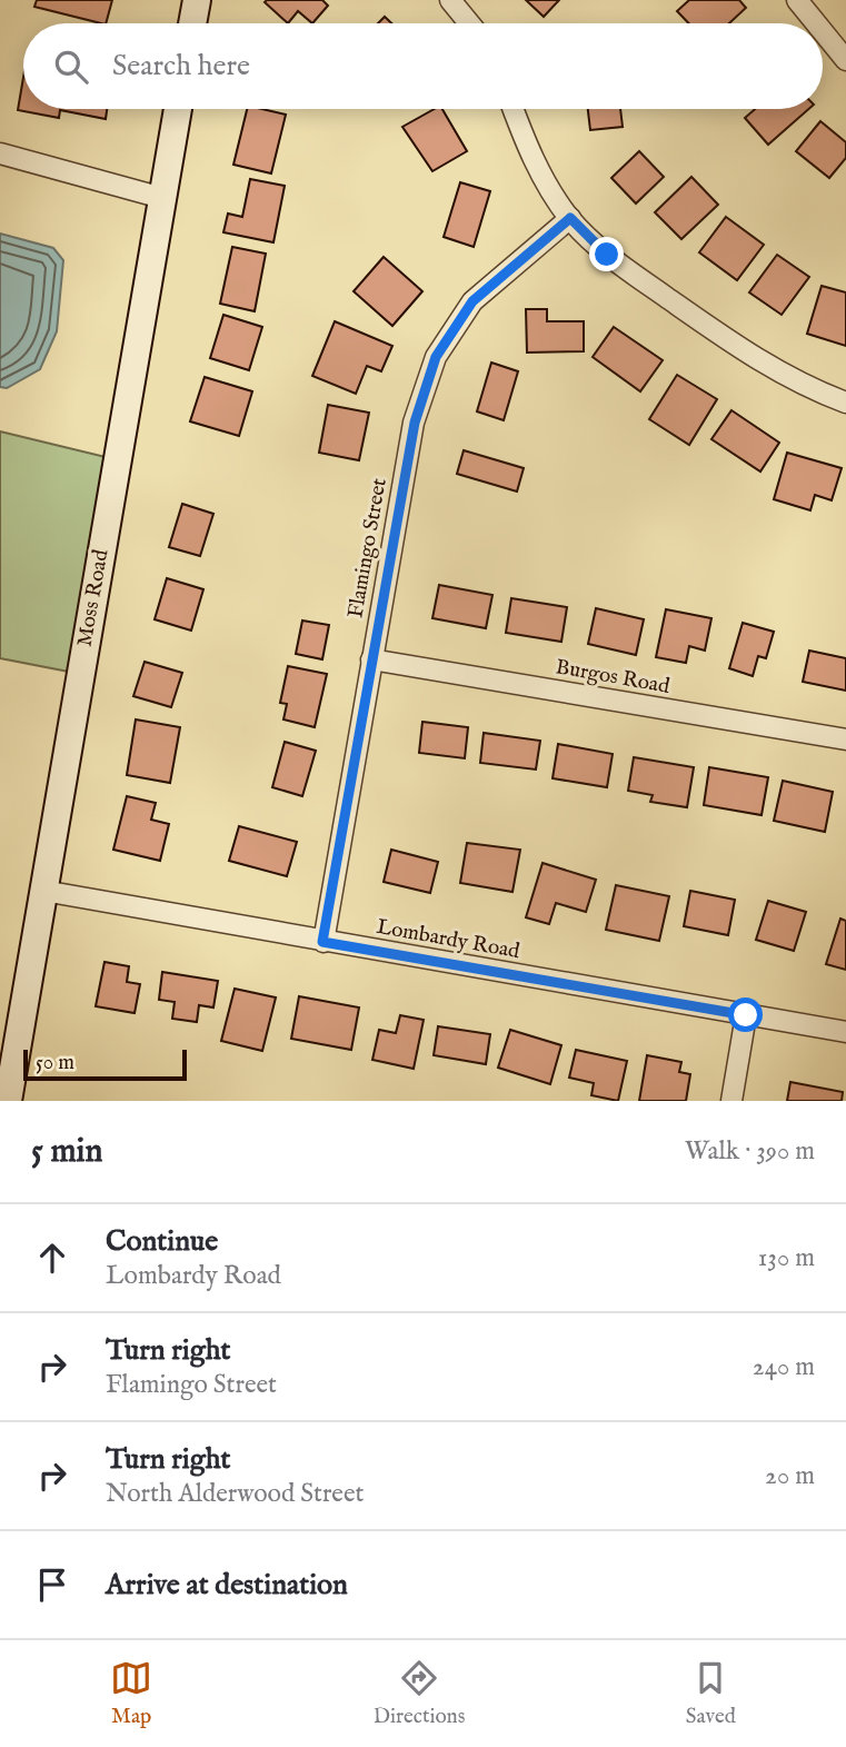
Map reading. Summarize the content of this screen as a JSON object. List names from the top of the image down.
{
  "streets": {
    "street": [
      "Flamingo Street",
      "Moss Road",
      "Burgos Road",
      "Lombardy Road"
    ]
  },
  "crossings": [
    ["Flamingo Street", "Burgos Road"],
    ["Flamingo Street", "Lombardy Road"],
    ["Moss Road", "Lombardy Road"]
  ],
  "scale_bar": "50 m",
  "page": {
    "search": "Search here",
    "scale": "50 m",
    "heading": ["5 min", "Walk · 390 m"],
    "list": [
      ["Continue", "Lombardy Road", "130 m"],
      ["Turn right", "Flamingo Street", "240 m"],
      ["Turn right", "North Alderwood Street", "20 m"],
      "Arrive at destination"
    ],
    "nav": ["Map", "Directions", "Saved"]
  }
}
